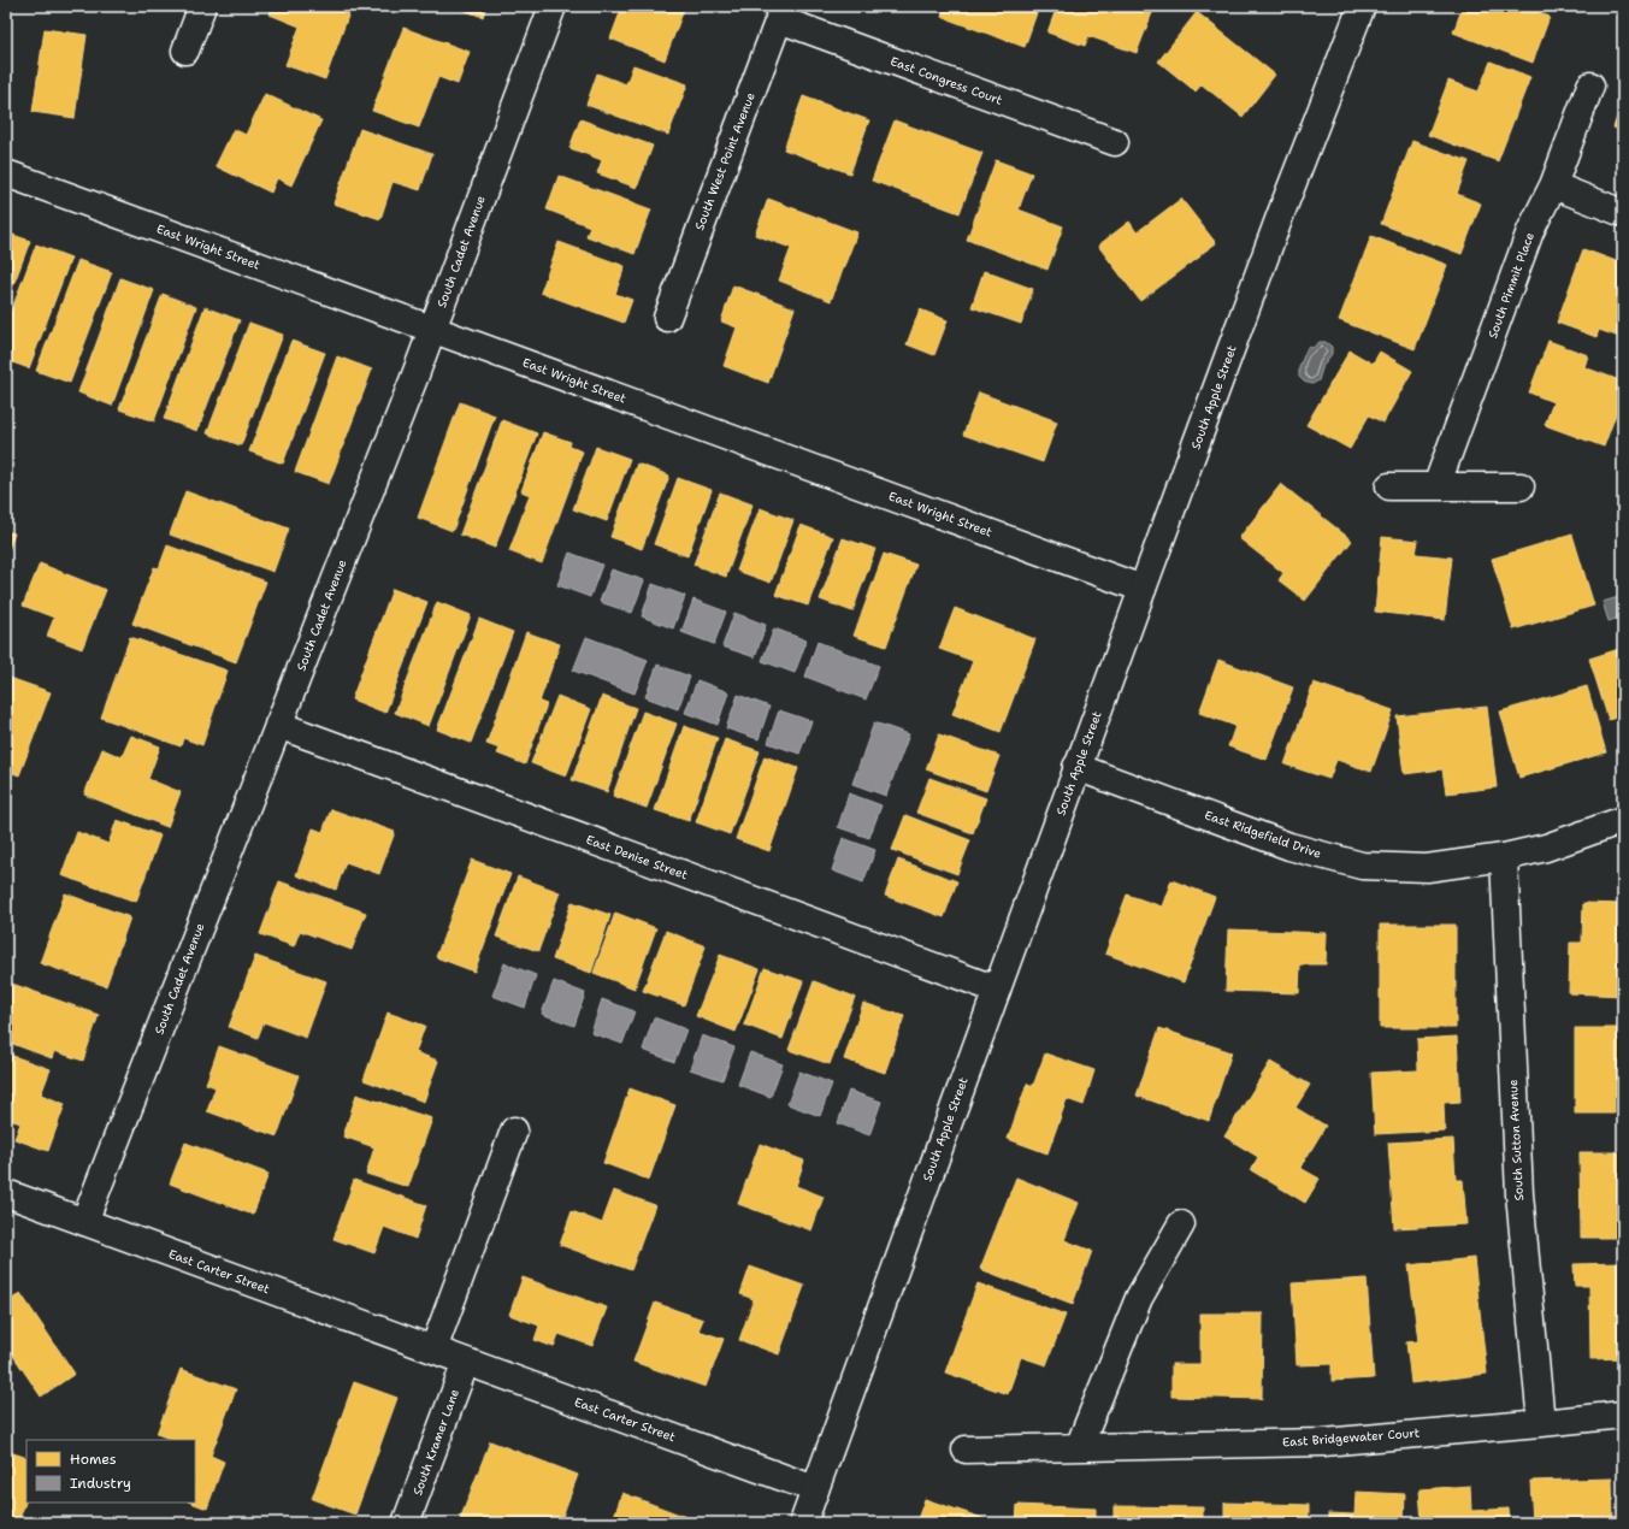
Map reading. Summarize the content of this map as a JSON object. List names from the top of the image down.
{
  "streets": {
    "street": [
      "East Congress Court",
      "South West Point Avenue",
      "East Wright Street",
      "South Cadet Avenue",
      "South Pimmit Place",
      "South Apple Street",
      "East Ridgefield Drive",
      "East Denise Street",
      "South Sutton Avenue",
      "East Carter Street",
      "East Bridgewater Court",
      "South Kramer Lane"
    ]
  },
  "crossings": [
    ["East Congress Court", "South West Point Avenue"],
    ["East Wright Street", "South Cadet Avenue"],
    ["East Wright Street", "South Apple Street"],
    ["South Cadet Avenue", "East Denise Street"],
    ["South Cadet Avenue", "East Carter Street"],
    ["South Apple Street", "East Ridgefield Drive"],
    ["South Apple Street", "East Denise Street"],
    ["South Apple Street", "East Carter Street"],
    ["East Ridgefield Drive", "South Sutton Avenue"],
    ["South Sutton Avenue", "East Bridgewater Court"],
    ["East Carter Street", "South Kramer Lane"]
  ],
  "legend": ["Homes", "Industry"]
}
